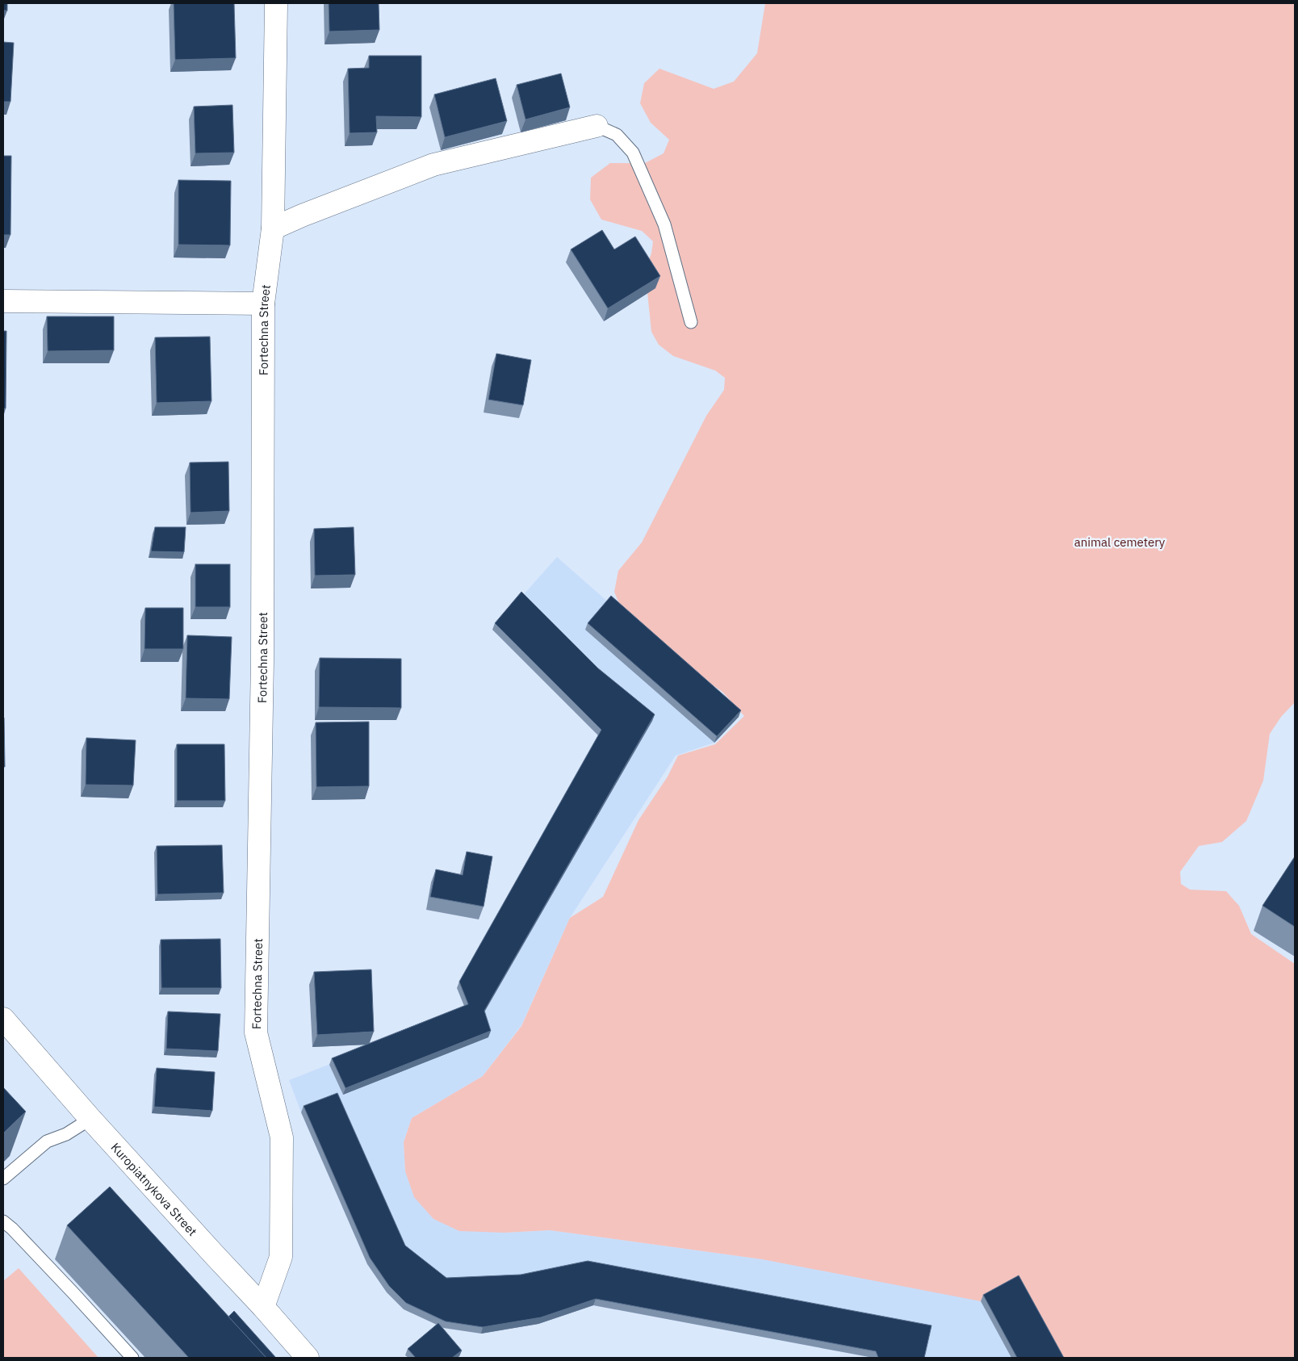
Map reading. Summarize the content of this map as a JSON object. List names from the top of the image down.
{
  "streets": {
    "street": ["Fortechna Street", "Kuropiatnykova Street"]
  },
  "crossings": [
    ["Fortechna Street", "Kuropiatnykova Street"]
  ],
  "parks": ["animal cemetery"]
}
